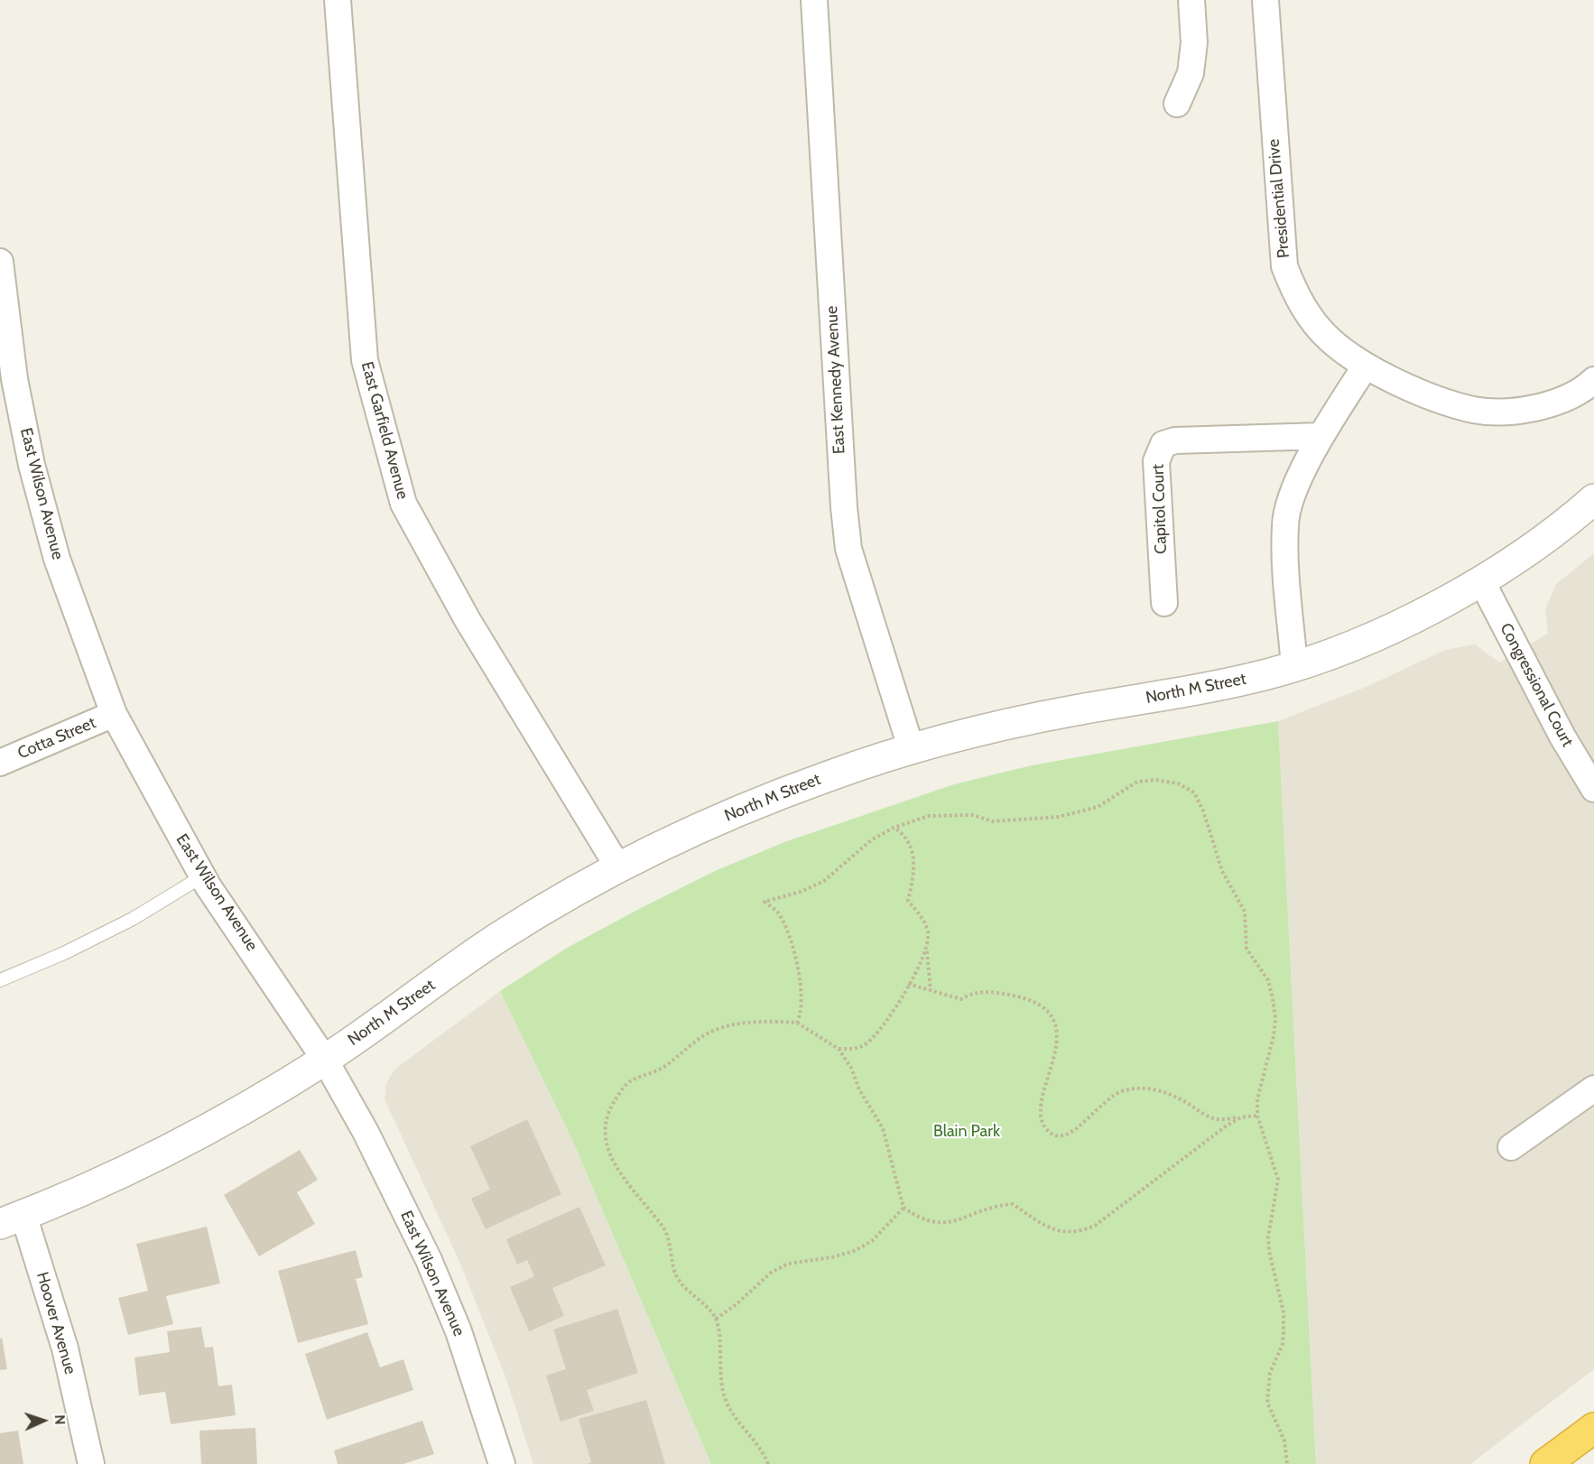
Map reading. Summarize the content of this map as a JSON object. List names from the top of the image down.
{
  "streets": {
    "street": [
      "Presidential Drive",
      "East Kennedy Avenue",
      "East Garfield Avenue",
      "East Wilson Avenue",
      "Capitol Court",
      "Congressional Court",
      "North M Street",
      "Cotta Street",
      "Hoover Avenue"
    ]
  },
  "crossings": [
    ["East Kennedy Avenue", "North M Street"],
    ["East Garfield Avenue", "North M Street"],
    ["East Wilson Avenue", "North M Street"],
    ["East Wilson Avenue", "Cotta Street"],
    ["Congressional Court", "North M Street"],
    ["North M Street", "Hoover Avenue"]
  ],
  "parks": ["Blain Park"],
  "north": "right"
}
